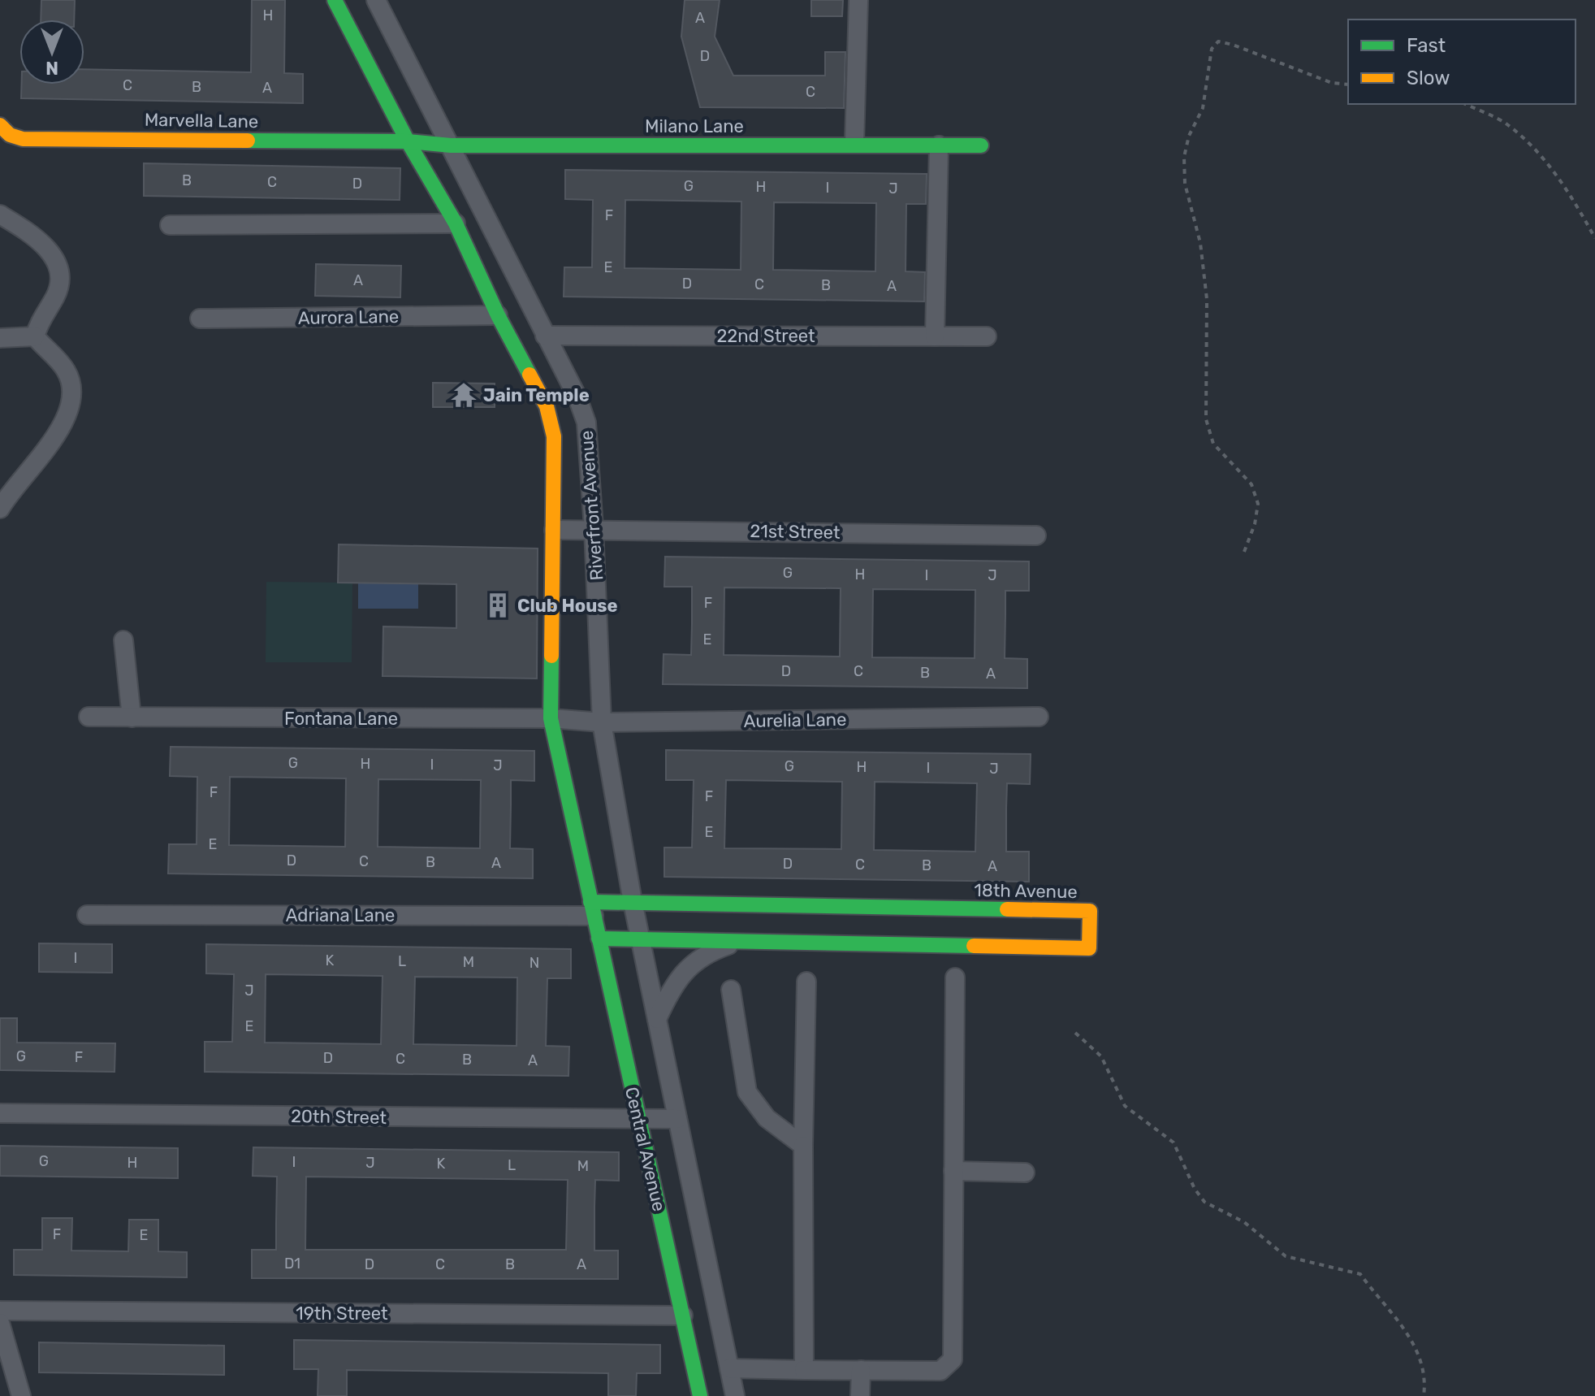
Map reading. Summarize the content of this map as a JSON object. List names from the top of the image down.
{
  "streets": {
    "street": [
      "Marvella Lane",
      "Milano Lane",
      "Aurora Lane",
      "22nd Street",
      "Riverfront Avenue",
      "21st Street",
      "Fontana Lane",
      "Aurelia Lane",
      "18th Avenue",
      "Adriana Lane",
      "20th Street",
      "Central Avenue",
      "19th Street"
    ]
  },
  "crossings": [
    ["Marvella Lane", "Milano Lane"],
    ["Marvella Lane", "Riverfront Avenue"],
    ["Milano Lane", "Riverfront Avenue"],
    ["Aurora Lane", "Riverfront Avenue"],
    ["22nd Street", "Riverfront Avenue"],
    ["Riverfront Avenue", "21st Street"],
    ["Riverfront Avenue", "Fontana Lane"],
    ["Riverfront Avenue", "Aurelia Lane"],
    ["Riverfront Avenue", "18th Avenue"],
    ["Riverfront Avenue", "Adriana Lane"],
    ["Riverfront Avenue", "Central Avenue"],
    ["Fontana Lane", "Aurelia Lane"],
    ["18th Avenue", "Adriana Lane"],
    ["18th Avenue", "Central Avenue"],
    ["Adriana Lane", "Central Avenue"],
    ["20th Street", "Central Avenue"],
    ["Central Avenue", "19th Street"]
  ],
  "places": {
    "temple": ["Jain Temple"],
    "building": ["Club House"]
  },
  "house_numbers": [
    "H",
    "A",
    "D",
    "C",
    "B",
    "A",
    "C",
    "B",
    "C",
    "D",
    "G",
    "H",
    "I",
    "J",
    "F",
    "E",
    "A",
    "D",
    "C",
    "B",
    "A",
    "G",
    "H",
    "I",
    "J",
    "F",
    "E",
    "D",
    "C",
    "B",
    "A",
    "G",
    "H",
    "I",
    "J",
    "G",
    "H",
    "I",
    "J",
    "F",
    "F",
    "E",
    "E",
    "D",
    "C",
    "B",
    "A",
    "D",
    "C",
    "B",
    "A",
    "I",
    "K",
    "L",
    "M",
    "N",
    "J",
    "E",
    "G",
    "F",
    "D",
    "C",
    "B",
    "A",
    "G",
    "I",
    "H",
    "J",
    "K",
    "L",
    "M",
    "F",
    "E",
    "D1",
    "D",
    "C",
    "B",
    "A"
  ],
  "legend": ["Fast", "Slow"],
  "north": "bottom"
}
